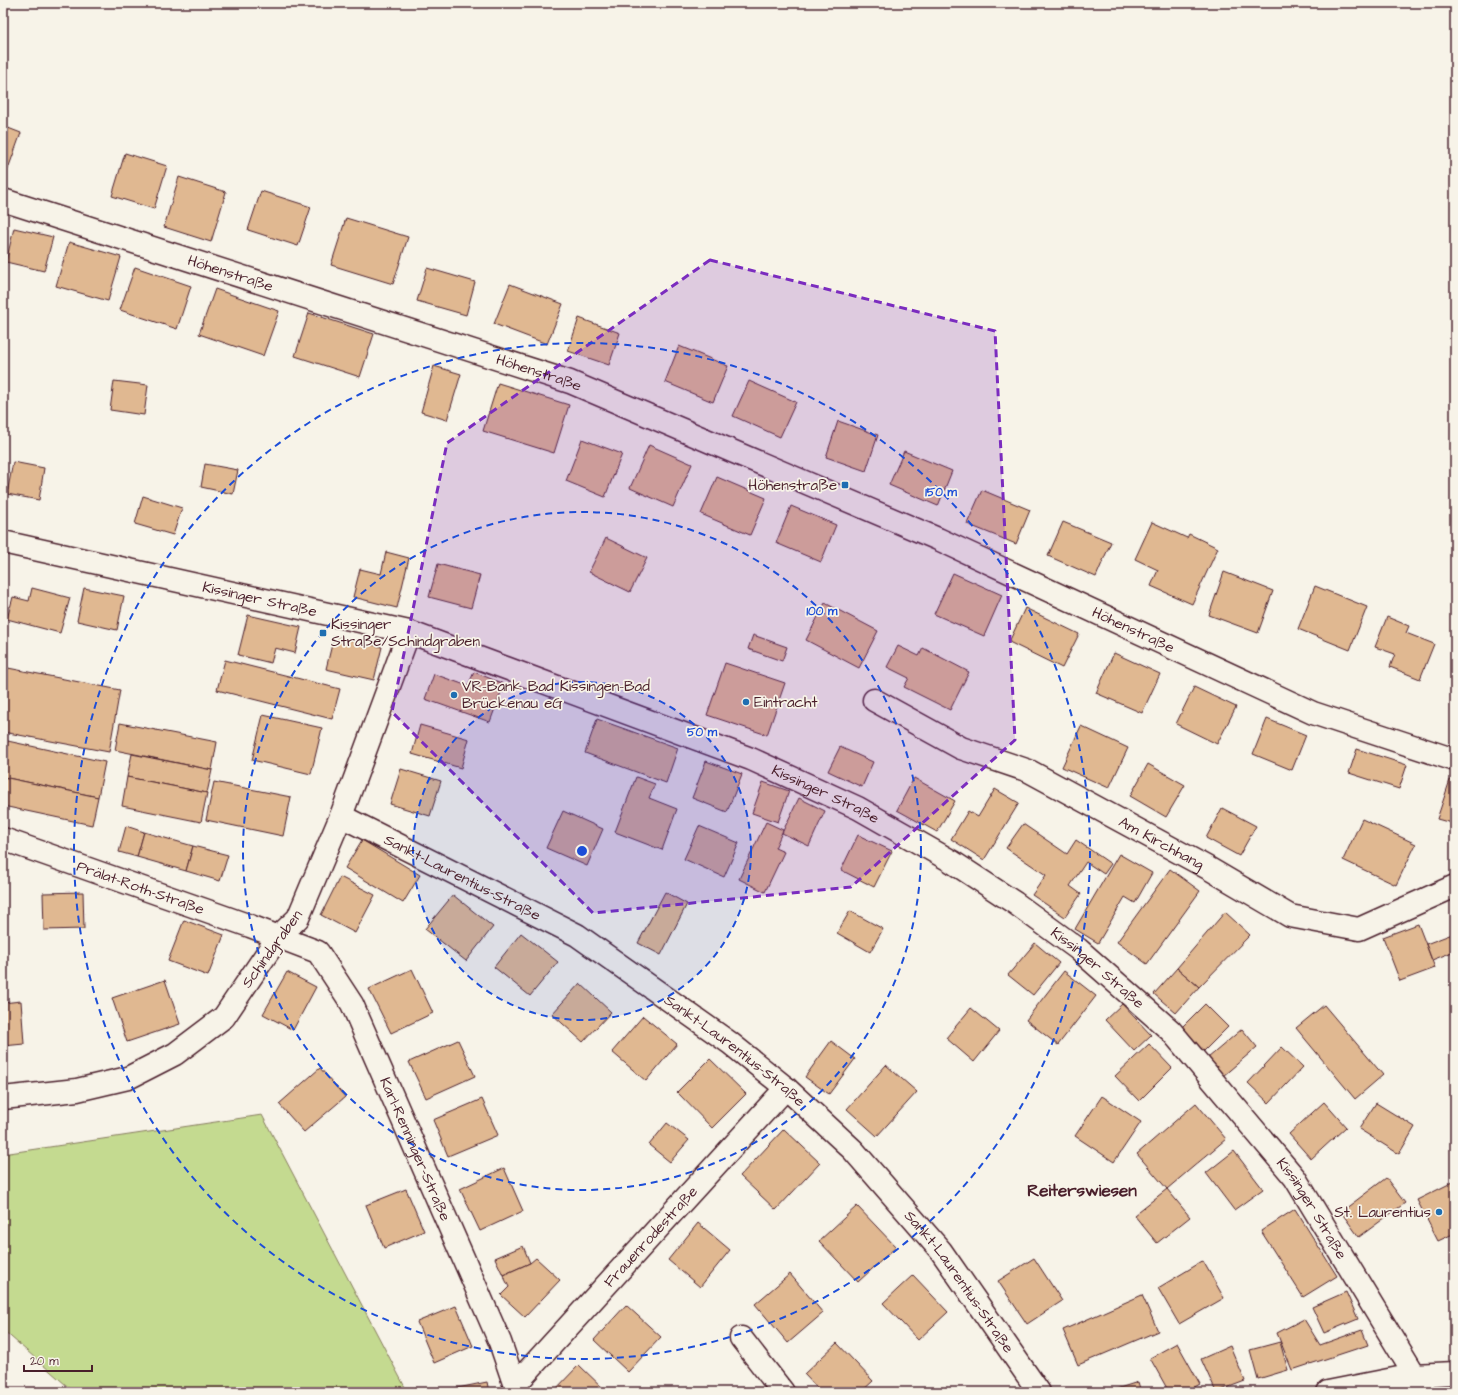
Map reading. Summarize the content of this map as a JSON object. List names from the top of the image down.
{
  "streets": {
    "street": [
      "Höhenstraße",
      "Kissinger Straße",
      "Am Kirchhang",
      "Sankt-Laurentius-Straße",
      "Prälat-Roth-Straße",
      "Schindgraben",
      "Karl-Renninger-Straße",
      "Frauenrodestraße"
    ]
  },
  "crossings": [
    ["Kissinger Straße", "Schindgraben"],
    ["Sankt-Laurentius-Straße", "Schindgraben"],
    ["Sankt-Laurentius-Straße", "Frauenrodestraße"],
    ["Prälat-Roth-Straße", "Schindgraben"],
    ["Prälat-Roth-Straße", "Karl-Renninger-Straße"],
    ["Schindgraben", "Karl-Renninger-Straße"],
    ["Karl-Renninger-Straße", "Frauenrodestraße"]
  ],
  "districts": ["Reiterswiesen"],
  "places": {
    "transit": ["Höhenstraße", "Kissinger Straße/Schindgraben"],
    "other": ["VR-Bank Bad Kissingen-Bad Brückenau eG", "Eintracht", "St. Laurentius"]
  },
  "scale_bar": "20 m",
  "rings": ["150 m", "100 m", "50 m"]
}
